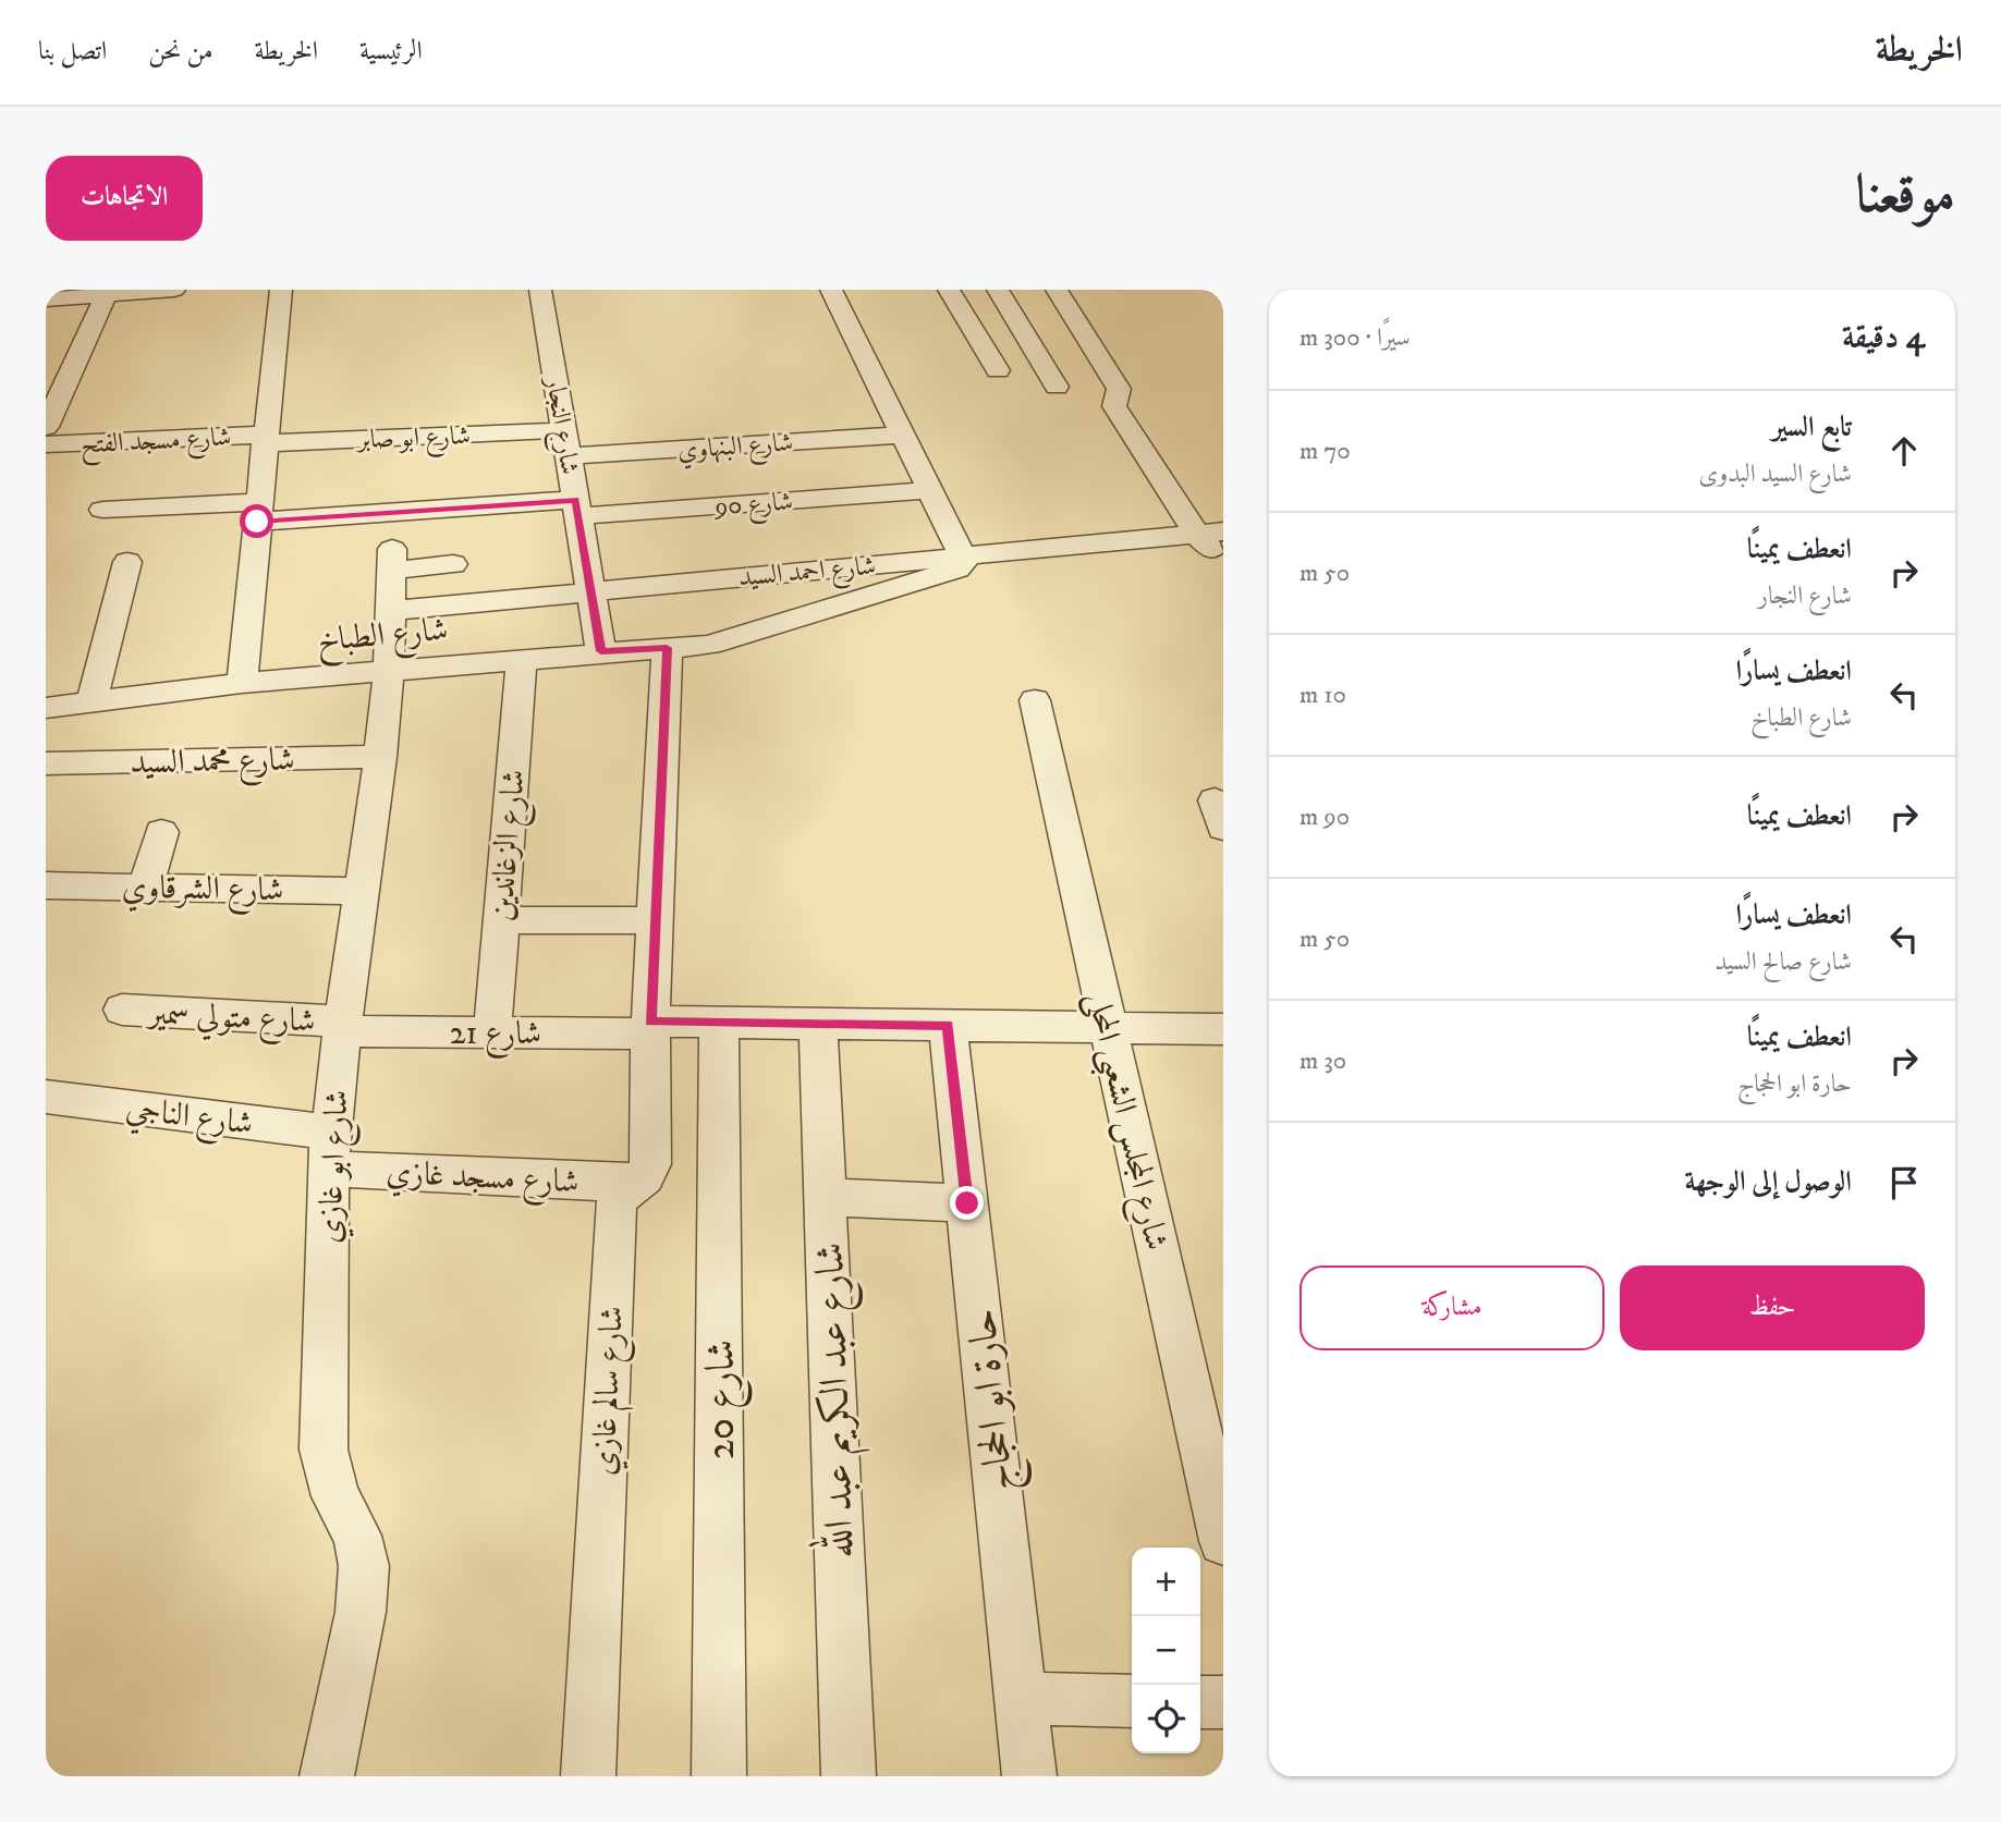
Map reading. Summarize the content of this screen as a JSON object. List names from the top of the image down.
{
  "streets": {
    "street": [
      "شارع النجار",
      "شارع ابو صابر",
      "شارع مسجد الفتح",
      "شارع البنهاوي",
      "شارع 90",
      "شارع احمد السيد",
      "شارع الطباخ",
      "شارع محمد السيد",
      "شارع الزغاندين",
      "شارع الشرقاوي",
      "شارع متولي سمير",
      "شارع 21",
      "شارع الناجي",
      "شارع المجلس الشعبى المحلى",
      "شارع ابو غازي",
      "شارع مسجد غازي",
      "شارع سالم غازي",
      "شارع 20",
      "شارع عبد الكريم عبد الله",
      "حارة ابو الحجاج"
    ]
  },
  "crossings": [
    ["شارع النجار", "شارع ابو صابر"],
    ["شارع النجار", "شارع البنهاوي"],
    ["شارع النجار", "شارع 90"],
    ["شارع النجار", "شارع احمد السيد"],
    ["شارع النجار", "شارع الطباخ"],
    ["شارع ابو صابر", "شارع مسجد الفتح"],
    ["شارع ابو صابر", "شارع البنهاوي"],
    ["شارع احمد السيد", "شارع الطباخ"],
    ["شارع احمد السيد", "شارع ابو غازي"],
    ["شارع الطباخ", "شارع الزغاندين"],
    ["شارع الطباخ", "شارع ابو غازي"],
    ["شارع الطباخ", "شارع سالم غازي"],
    ["شارع محمد السيد", "شارع ابو غازي"],
    ["شارع الزغاندين", "شارع 21"],
    ["شارع الشرقاوي", "شارع ابو غازي"],
    ["شارع متولي سمير", "شارع 21"],
    ["شارع متولي سمير", "شارع ابو غازي"],
    ["شارع 21", "شارع المجلس الشعبى المحلى"],
    ["شارع 21", "شارع ابو غازي"],
    ["شارع 21", "شارع سالم غازي"],
    ["شارع 21", "شارع 20"],
    ["شارع 21", "شارع عبد الكريم عبد الله"],
    ["شارع 21", "حارة ابو الحجاج"],
    ["شارع الناجي", "شارع ابو غازي"],
    ["شارع الناجي", "شارع مسجد غازي"],
    ["شارع ابو غازي", "شارع مسجد غازي"],
    ["شارع مسجد غازي", "شارع سالم غازي"]
  ],
  "page": {
    "header": "الخريطة",
    "nav": [
      "الرئيسية",
      "الخريطة",
      "من نحن",
      "اتصل بنا"
    ],
    "title": "موقعنا",
    "buttons": [
      "الاتجاهات",
      ["حفظ", "مشاركة"]
    ],
    "heading": ["4 دقيقة", "سيرًا · 300 m"],
    "list": [
      ["تابع السير", "شارع السيد البدوى", "70 m"],
      ["انعطف يمينًا", "شارع النجار", "50 m"],
      ["انعطف يسارًا", "شارع الطباخ", "10 m"],
      ["انعطف يمينًا", "90 m"],
      ["انعطف يسارًا", "شارع صالح السيد", "50 m"],
      ["انعطف يمينًا", "حارة ابو الحجاج", "30 m"],
      "الوصول إلى الوجهة"
    ],
    "map_buttons": ["+", "−"]
  }
}
